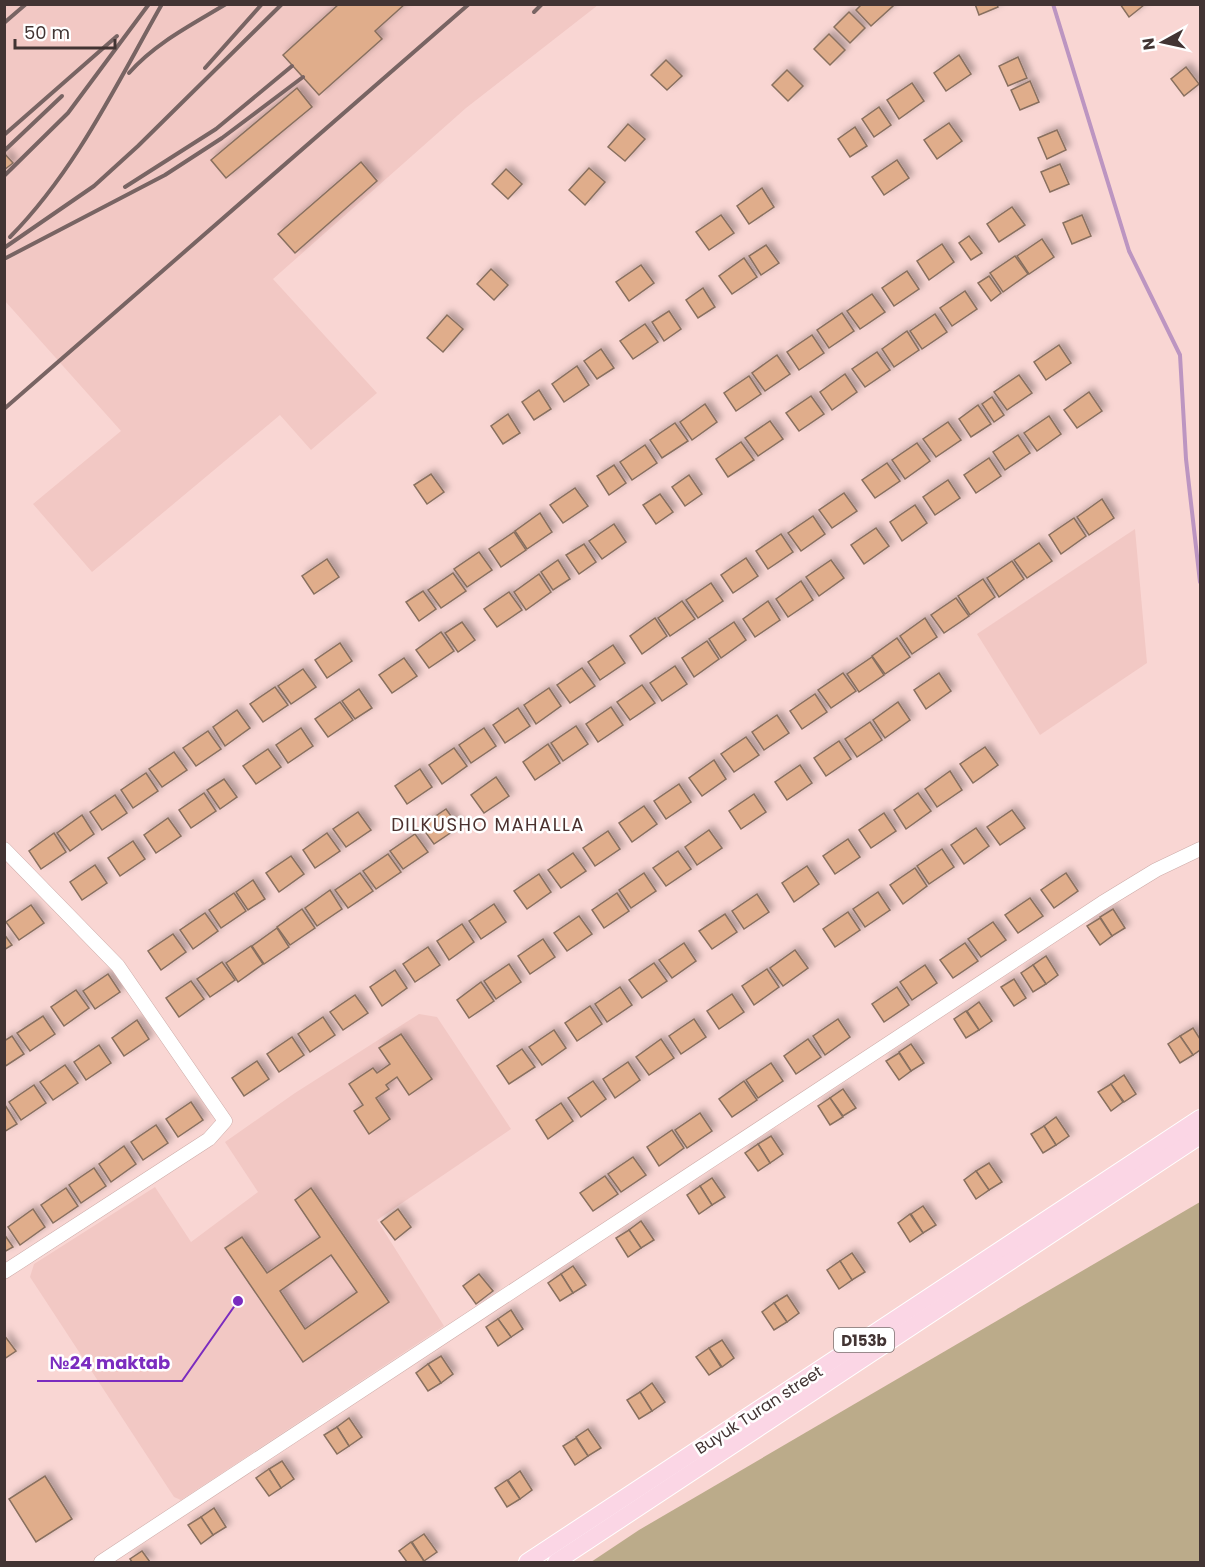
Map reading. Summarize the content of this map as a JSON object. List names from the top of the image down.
{
  "streets": {
    "main road": ["D153b", "Buyuk Turan street"]
  },
  "districts": ["DILKUSHO MAHALLA"],
  "places": ["№24 maktab"],
  "scale_bar": "50 m",
  "north": "left"
}
